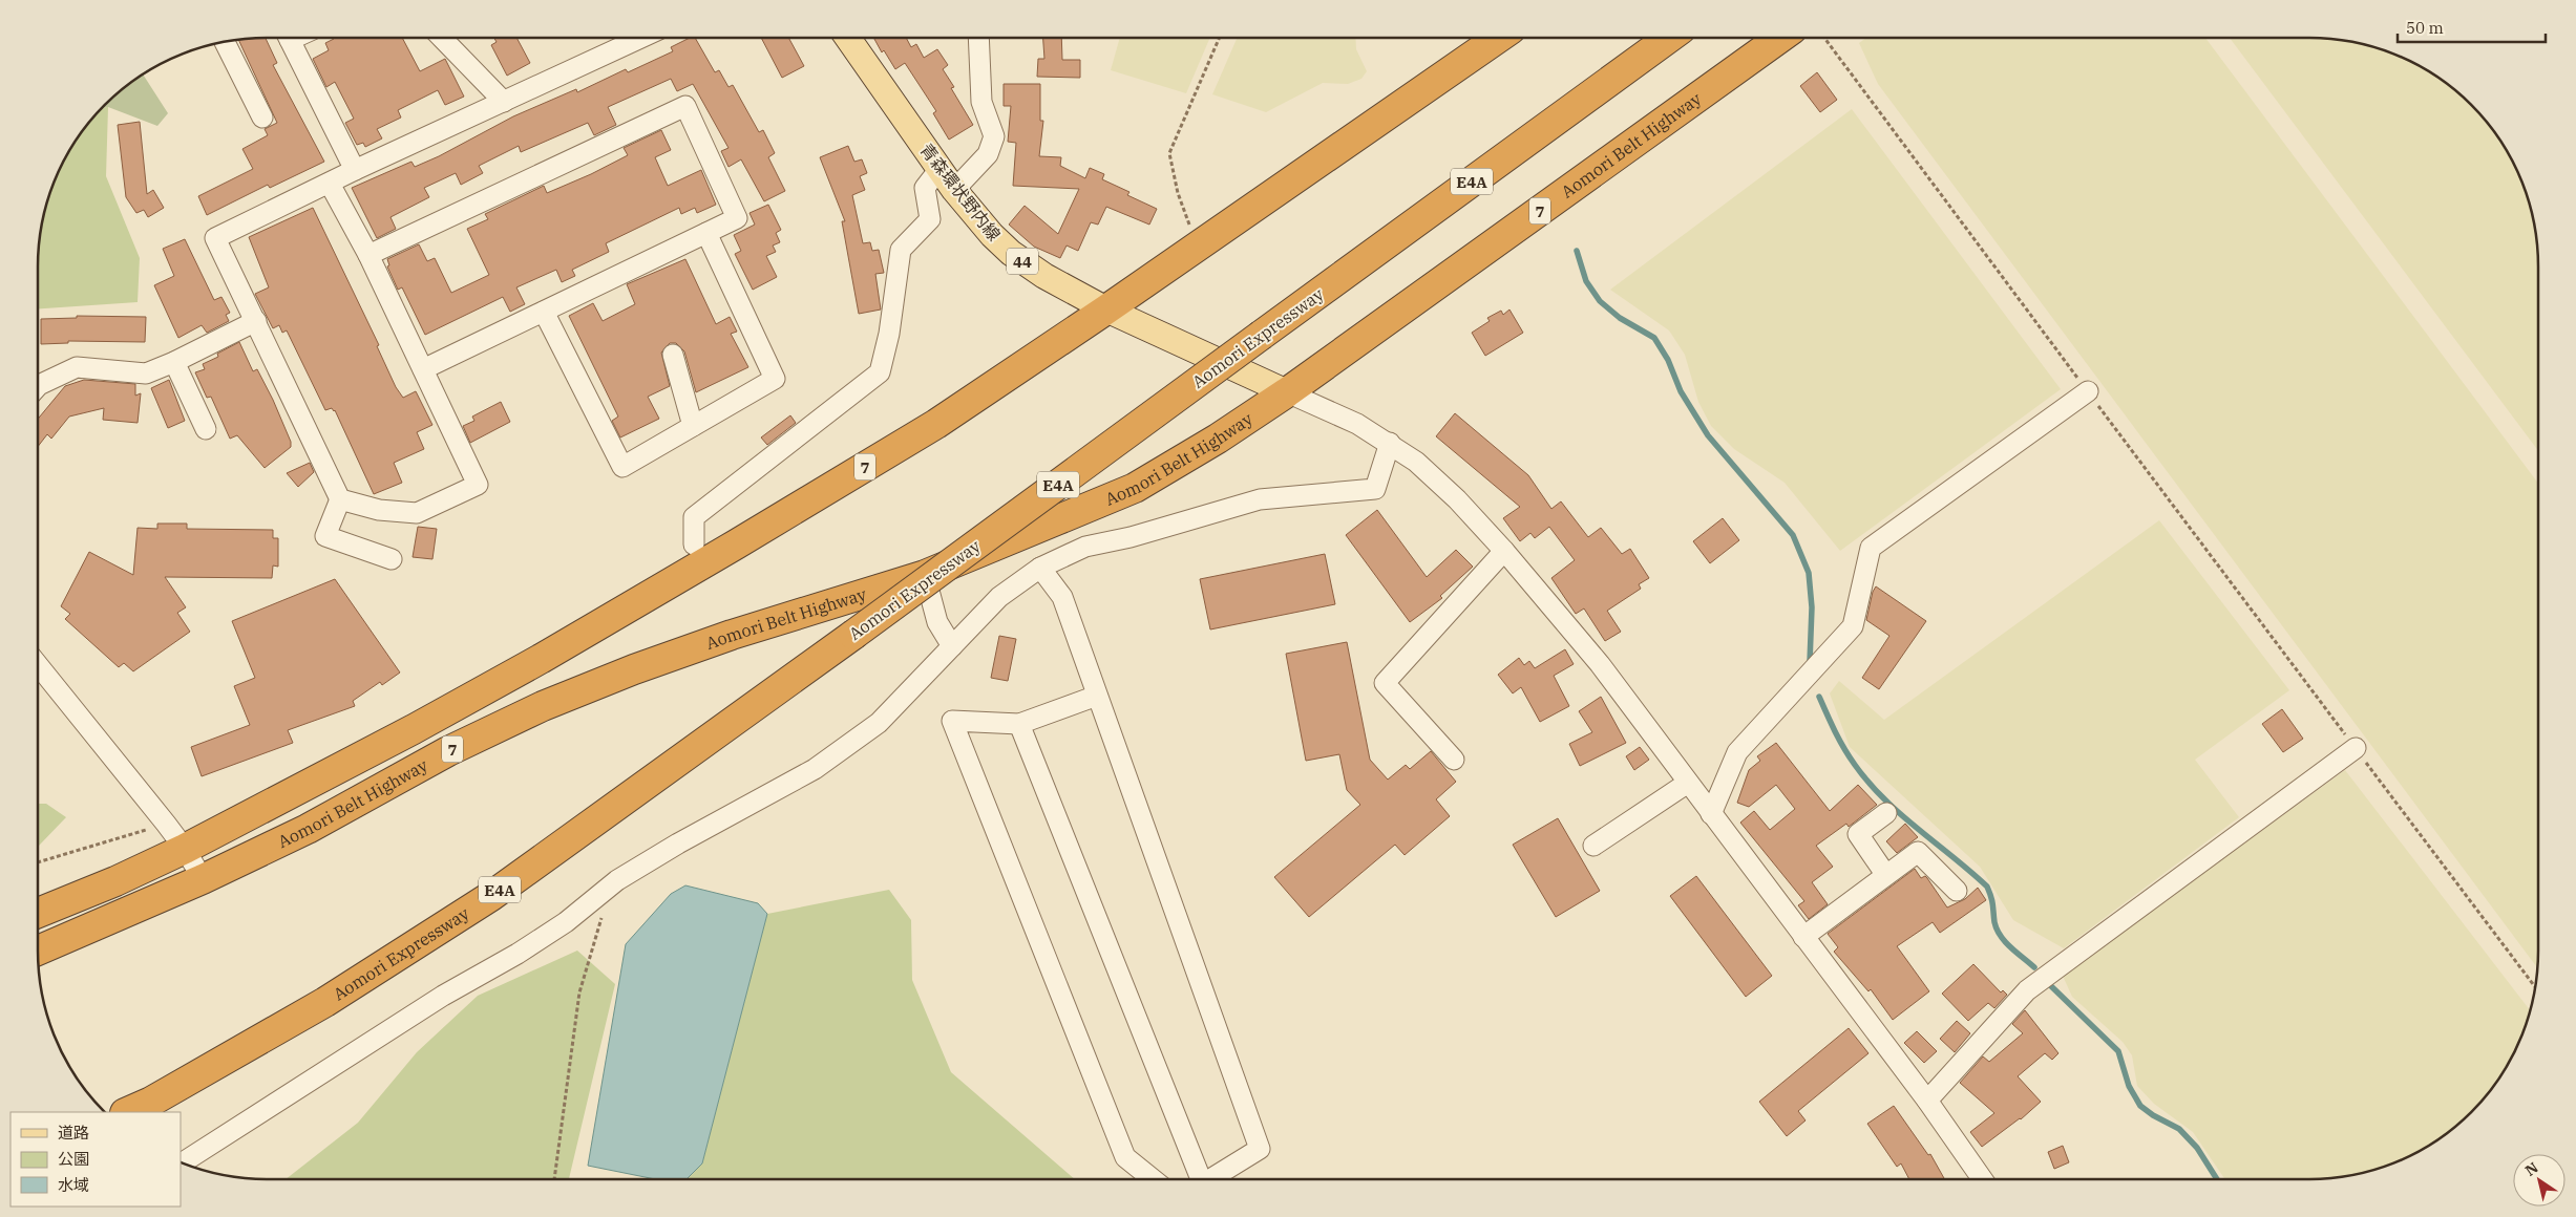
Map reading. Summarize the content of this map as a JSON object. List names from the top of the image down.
{
  "streets": {
    "highway": [
      "Aomori Belt Highway",
      "E4A",
      "7",
      "Aomori Expressway"
    ],
    "main road": ["青森環状野内線", "44"]
  },
  "crossings": [
    ["Aomori Belt Highway", "青森環状野内線"],
    ["青森環状野内線", "7"]
  ],
  "legend": ["道路", "公園", "水域"],
  "scale_bar": "50 m",
  "north": "top left"
}
